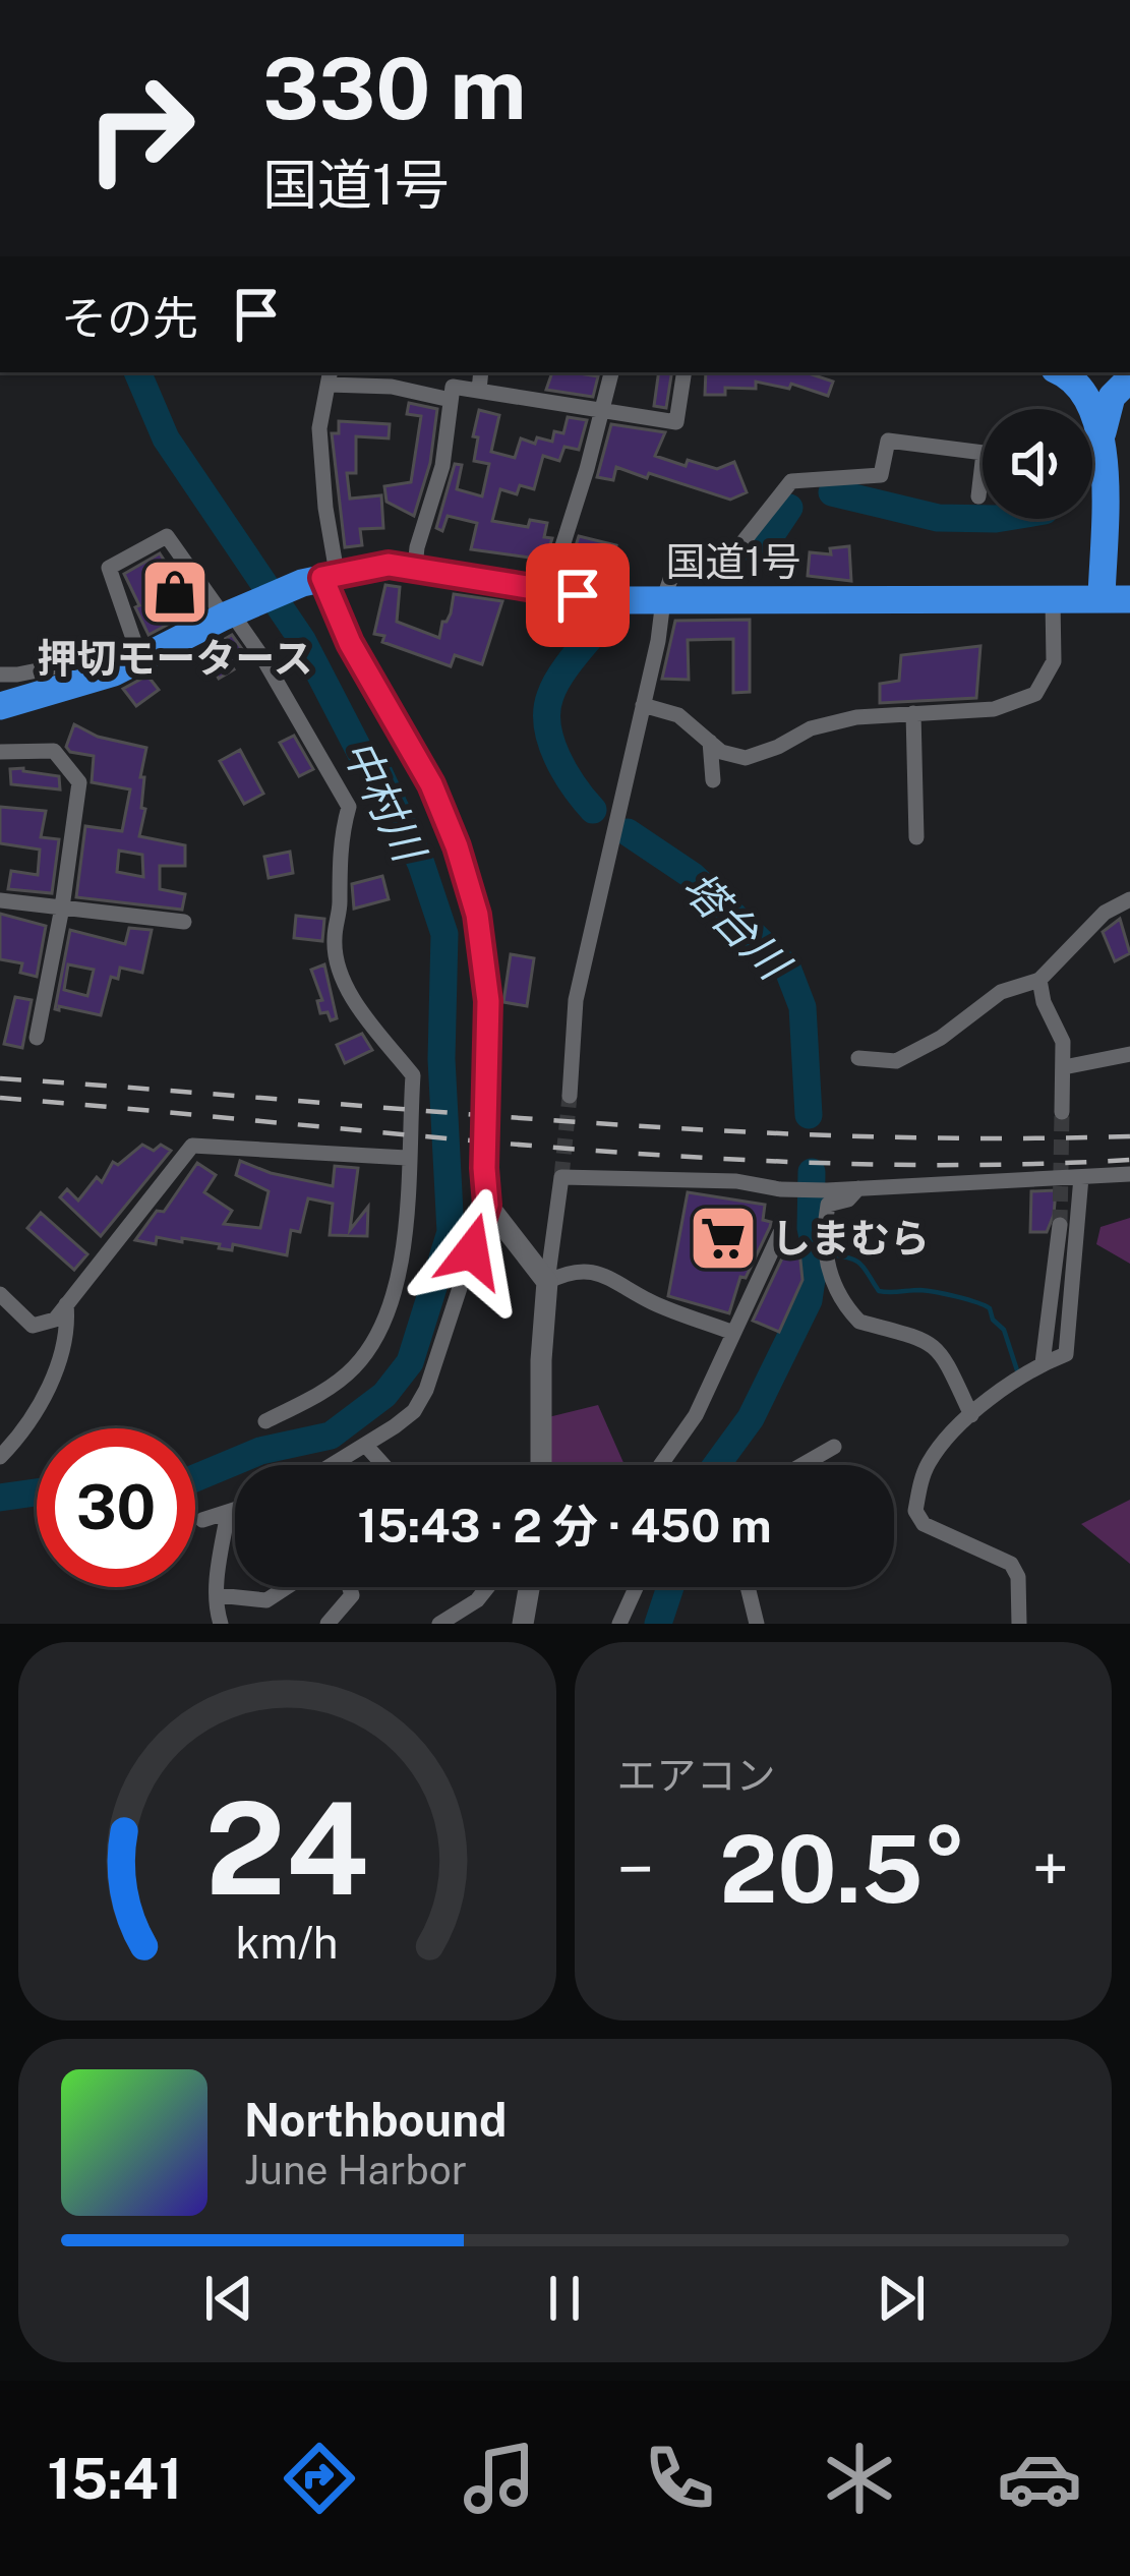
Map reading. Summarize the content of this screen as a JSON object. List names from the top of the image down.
{
  "streets": {
    "highway": ["国道1号"]
  },
  "water": ["中村川", "塔台川"],
  "places": {
    "shop": ["押切モータース"],
    "supermarket": ["しまむら"]
  },
  "page": {
    "turn": ["330 m", "国道1号"],
    "then": "その先",
    "limit": "30",
    "trip": "15:43 · 2 分 · 450 m",
    "tile": "エアコン",
    "heat": ["−", "20.5°", "+"],
    "song": ["Northbound", "June Harbor"],
    "tabs": "15:41",
    "gauge": ["24", "km/h"]
  }
}
